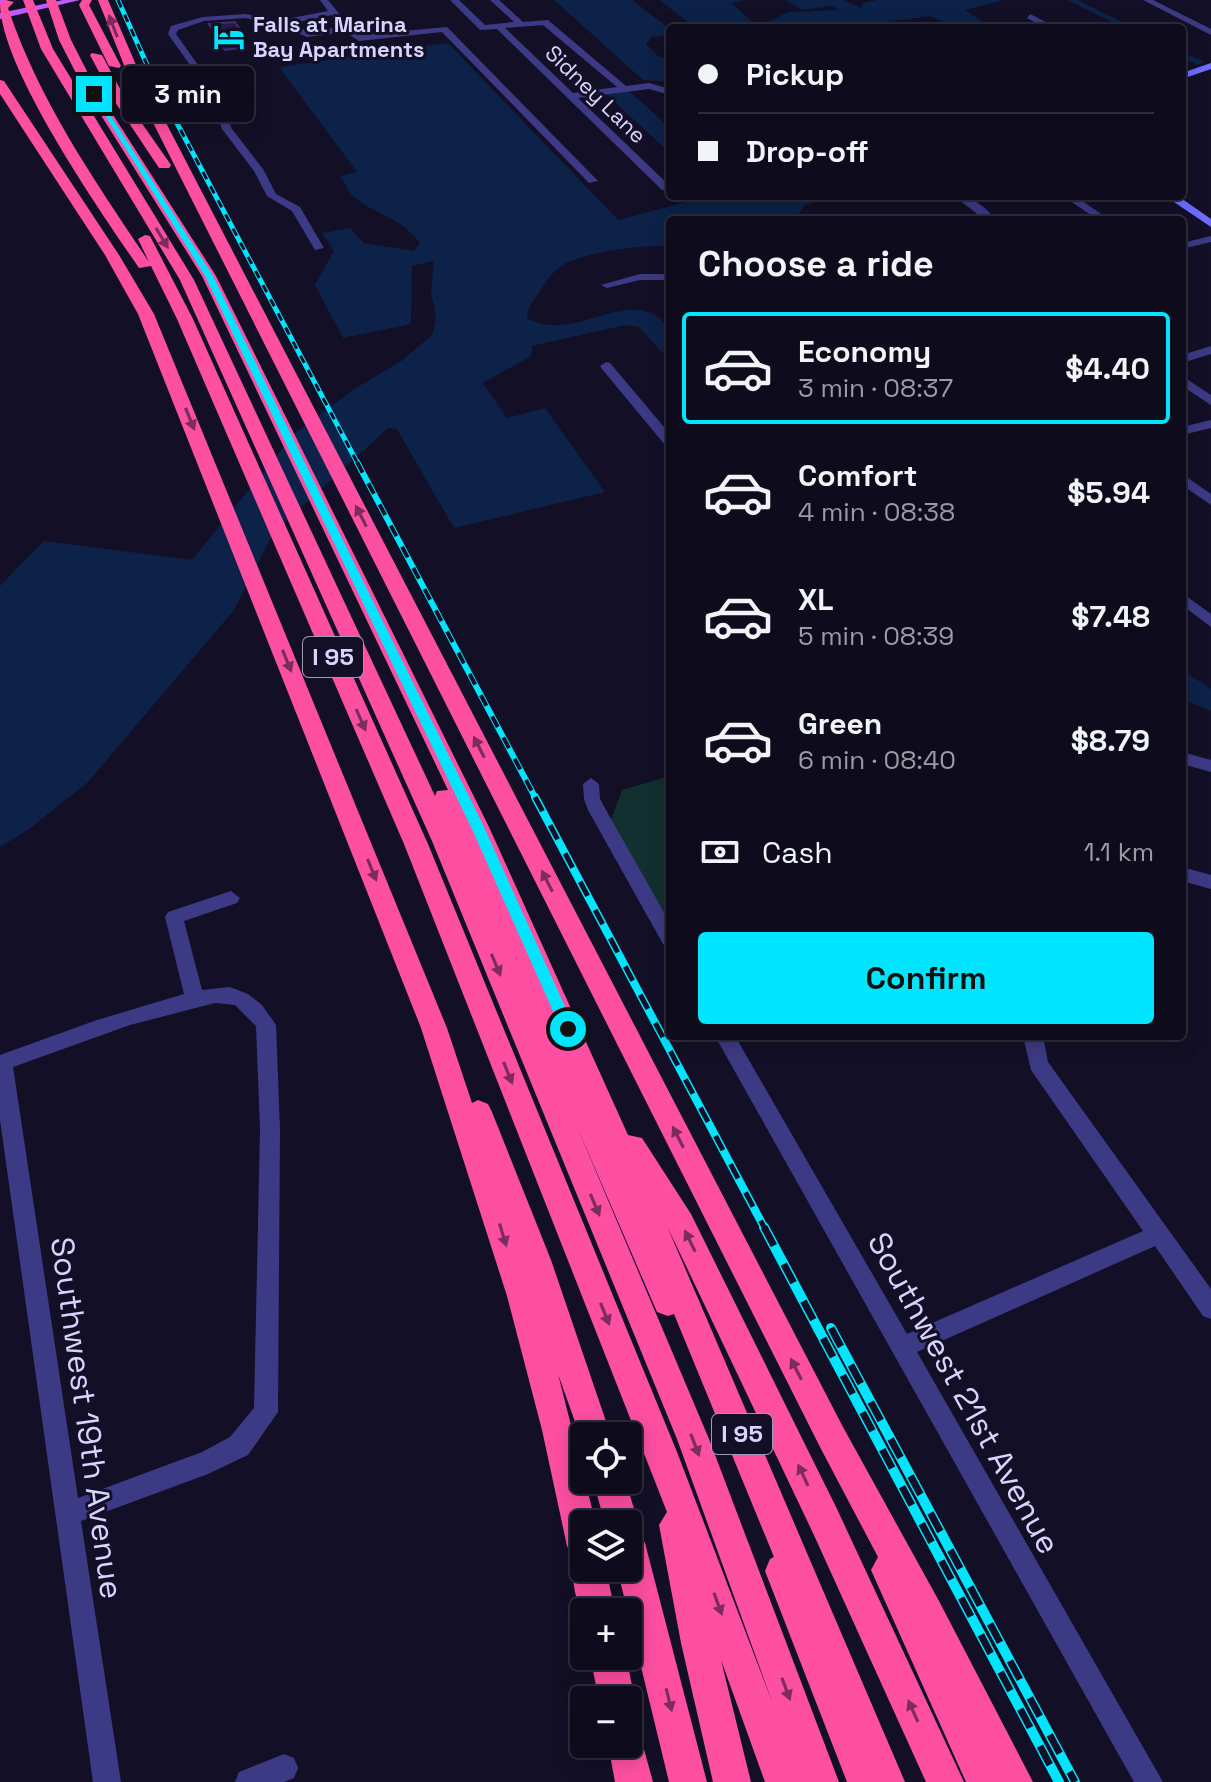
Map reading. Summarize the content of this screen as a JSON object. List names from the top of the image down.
{
  "streets": {
    "highway": ["I 95"],
    "street": ["Sidney Lane", "Southwest 21st Avenue", "Southwest 19th Avenue"]
  },
  "places": {
    "hotel": ["Falls at Marina Bay Apartments"]
  },
  "page": {
    "banner": ["Pickup", "Drop-off"],
    "bubble": "3 min",
    "heading": "Choose a ride",
    "list": [
      {
        "name": "Economy",
        "note": "3 min · 08:37",
        "value": "$4.40"
      },
      {
        "name": "Comfort",
        "note": "4 min · 08:38",
        "value": "$5.94"
      },
      {
        "name": "XL",
        "note": "5 min · 08:39",
        "value": "$7.48"
      },
      {
        "name": "Green",
        "note": "6 min · 08:40",
        "value": "$8.79"
      }
    ],
    "pay": ["Cash", "1.1 km"],
    "buttons": "Confirm",
    "map_buttons": ["+", "−"]
  }
}
